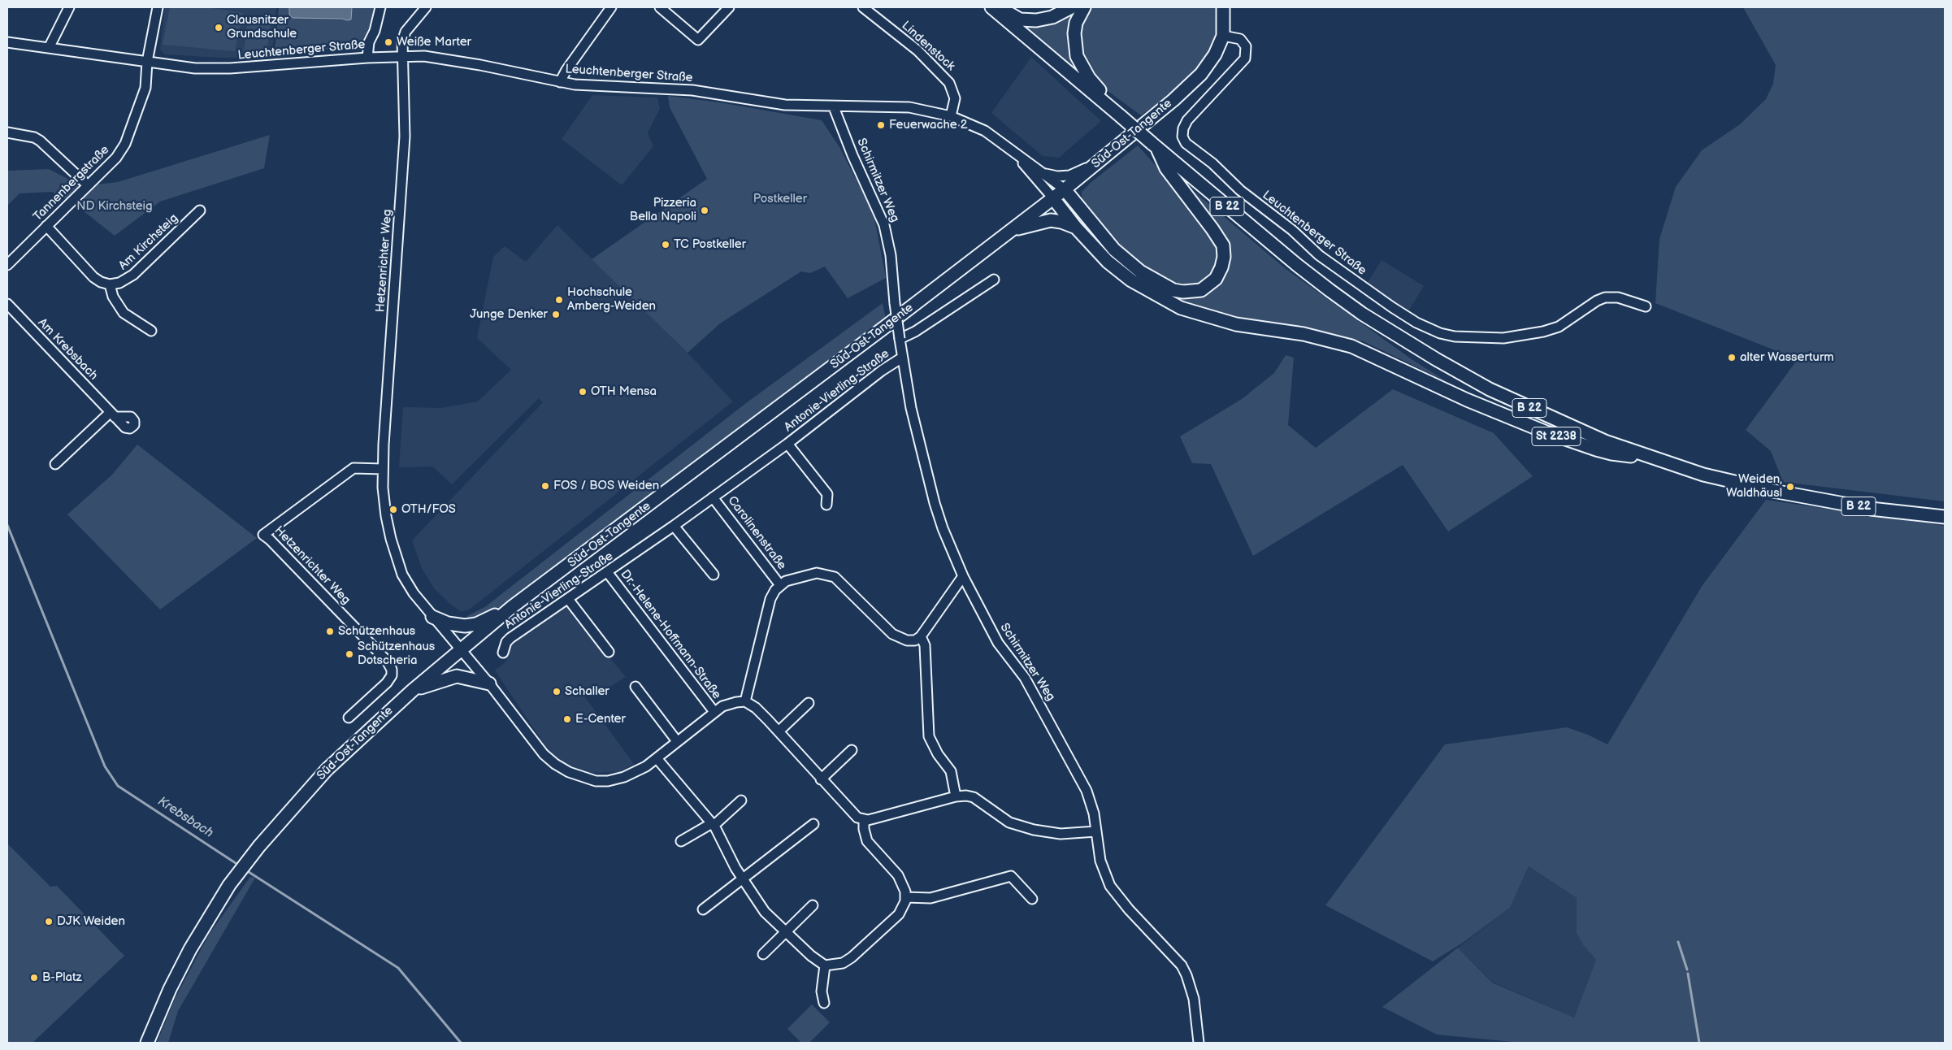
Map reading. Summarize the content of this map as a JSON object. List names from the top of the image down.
{
  "streets": {
    "main road": ["Süd-Ost-Tangente", "B 22", "St 2238"],
    "street": [
      "Lindenstock",
      "Leuchtenberger Straße",
      "Schirmitzer Weg",
      "Tannenbergstraße",
      "Am Kirchsteig",
      "Hetzenrichter Weg",
      "Am Krebsbach",
      "Antonie-Vierling-Straße",
      "Carolinenstraße",
      "Dr.-Helene-Hoffmann-Straße"
    ]
  },
  "crossings": [
    ["Lindenstock", "Leuchtenberger Straße"],
    ["Leuchtenberger Straße", "Süd-Ost-Tangente"],
    ["Leuchtenberger Straße", "Schirmitzer Weg"],
    ["Leuchtenberger Straße", "Tannenbergstraße"],
    ["Leuchtenberger Straße", "Hetzenrichter Weg"],
    ["Süd-Ost-Tangente", "Hetzenrichter Weg"],
    ["Schirmitzer Weg", "Antonie-Vierling-Straße"],
    ["B 22", "St 2238"],
    ["Hetzenrichter Weg", "Dr.-Helene-Hoffmann-Straße"],
    ["Antonie-Vierling-Straße", "Carolinenstraße"],
    ["Antonie-Vierling-Straße", "Dr.-Helene-Hoffmann-Straße"]
  ],
  "water": ["Krebsbach"],
  "parks": ["Postkeller", "ND Kirchsteig"],
  "places": [
    "Clausnitzer Grundschule",
    "Weiße Marter",
    "Feuerwache 2",
    "Pizzeria Bella Napoli",
    "TC Postkeller",
    "Hochschule Amberg-Weiden",
    "Junge Denker",
    "alter Wasserturm",
    "OTH Mensa",
    "FOS / BOS Weiden",
    "Weiden, Waldhäusl",
    "OTH/FOS",
    "Schützenhaus",
    "Schützenhaus Dotscheria",
    "Schaller",
    "E-Center",
    "DJK Weiden",
    "B-Platz"
  ]
}
